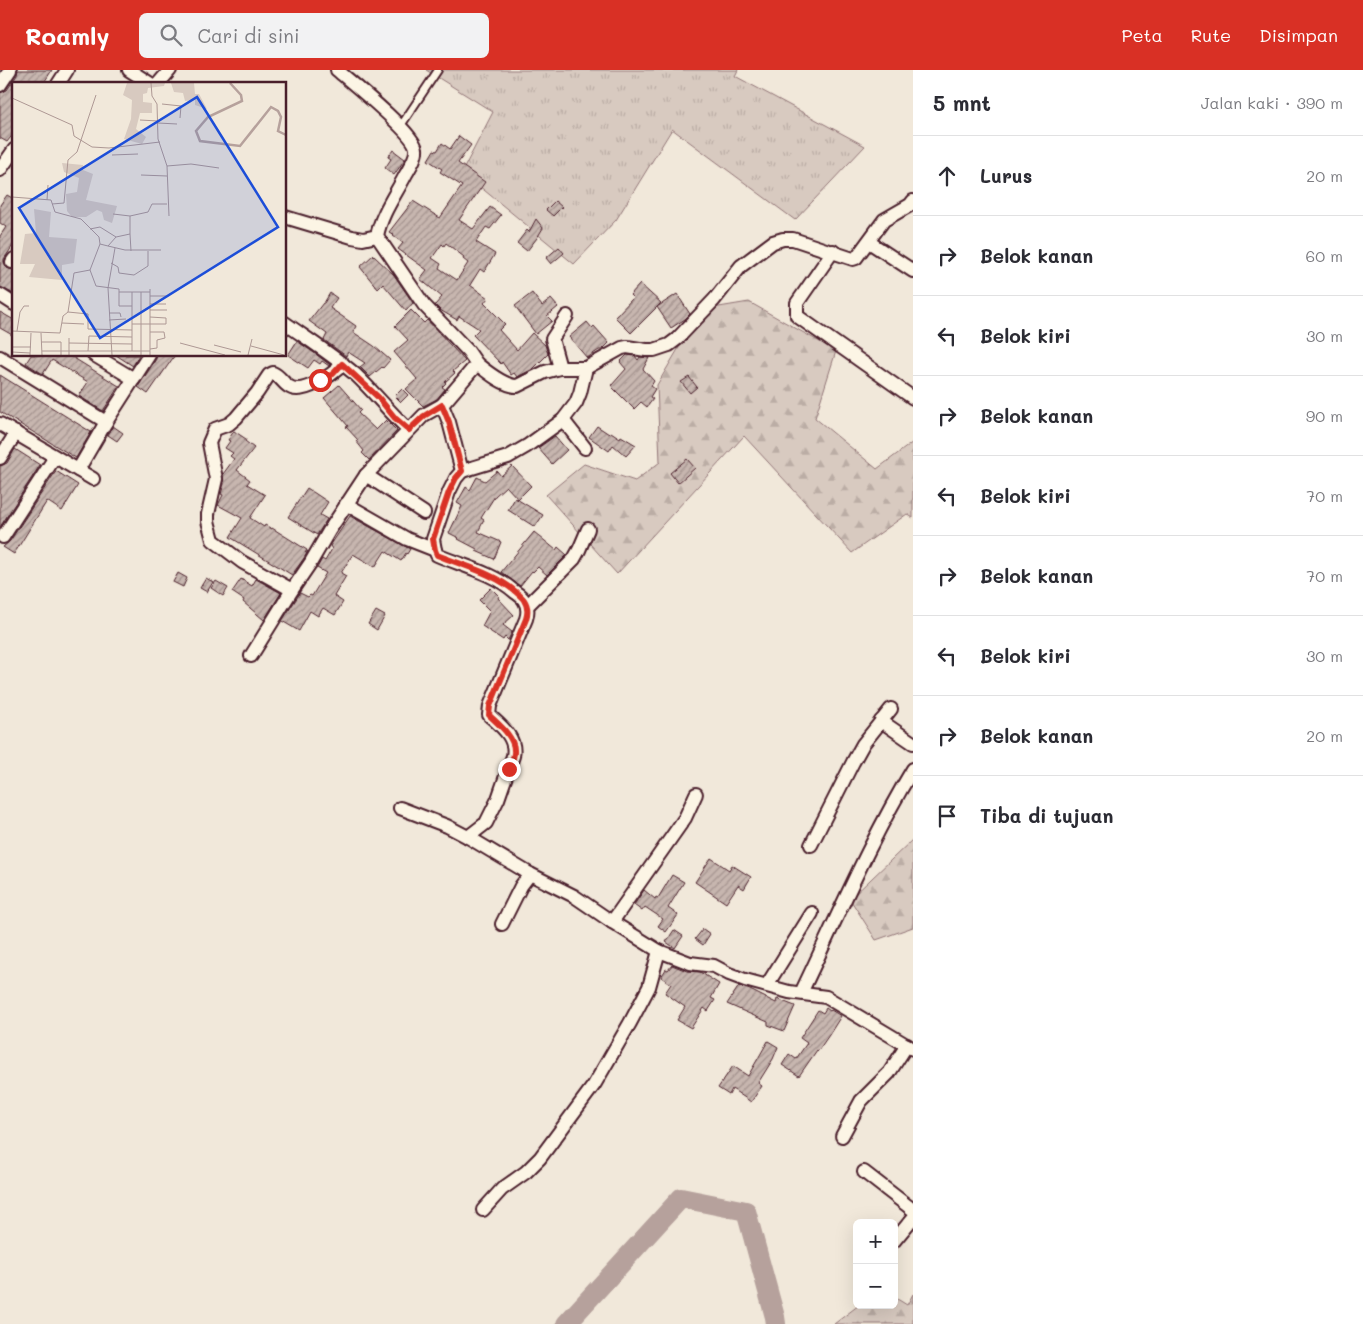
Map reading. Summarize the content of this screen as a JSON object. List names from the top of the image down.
{
  "page": {
    "header": "Roamly",
    "search": "Cari di sini",
    "nav": ["Peta", "Rute", "Disimpan"],
    "heading": ["5 mnt", "Jalan kaki · 390 m"],
    "list": [
      ["Lurus", "20 m"],
      ["Belok kanan", "60 m"],
      ["Belok kiri", "30 m"],
      ["Belok kanan", "90 m"],
      ["Belok kiri", "70 m"],
      ["Belok kanan", "70 m"],
      ["Belok kiri", "30 m"],
      ["Belok kanan", "20 m"],
      "Tiba di tujuan"
    ],
    "map_buttons": ["+", "−"]
  }
}
